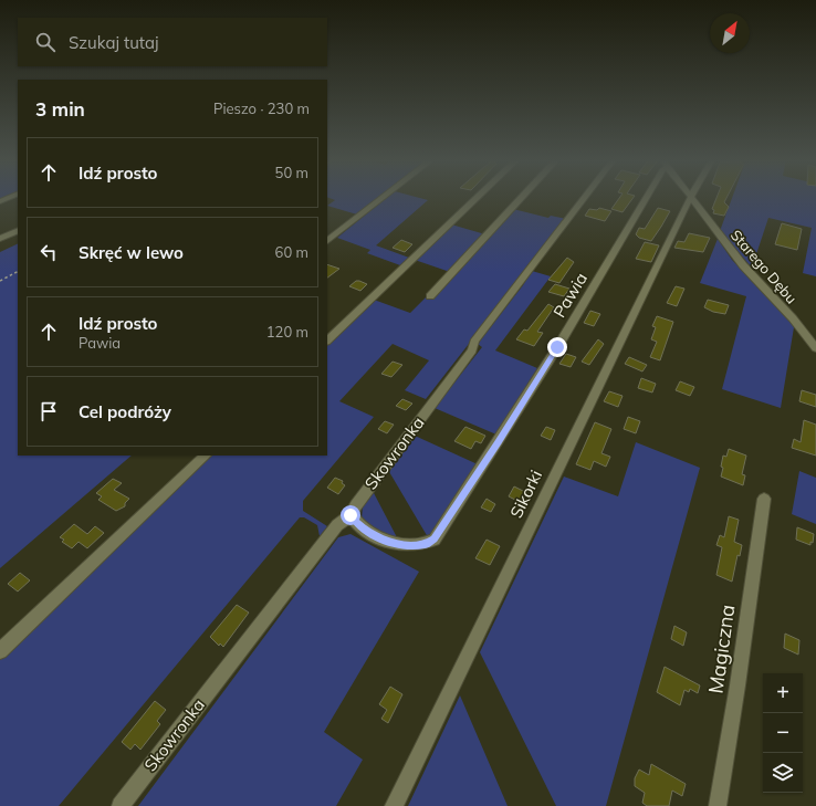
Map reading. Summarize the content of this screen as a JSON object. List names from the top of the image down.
{
  "streets": {
    "street": [
      "Starego Dębu",
      "Pawia",
      "Skowronka",
      "Sikorki",
      "Magiczna"
    ]
  },
  "crossings": [
    ["Starego Dębu", "Sikorki"],
    ["Pawia", "Skowronka"]
  ],
  "north": "top right",
  "page": {
    "search": "Szukaj tutaj",
    "heading": ["3 min", "Pieszo · 230 m"],
    "list": [
      ["Idź prosto", "50 m"],
      ["Skręć w lewo", "60 m"],
      ["Idź prosto", "Pawia", "120 m"],
      "Cel podróży"
    ],
    "map_buttons": ["+", "−"]
  }
}
